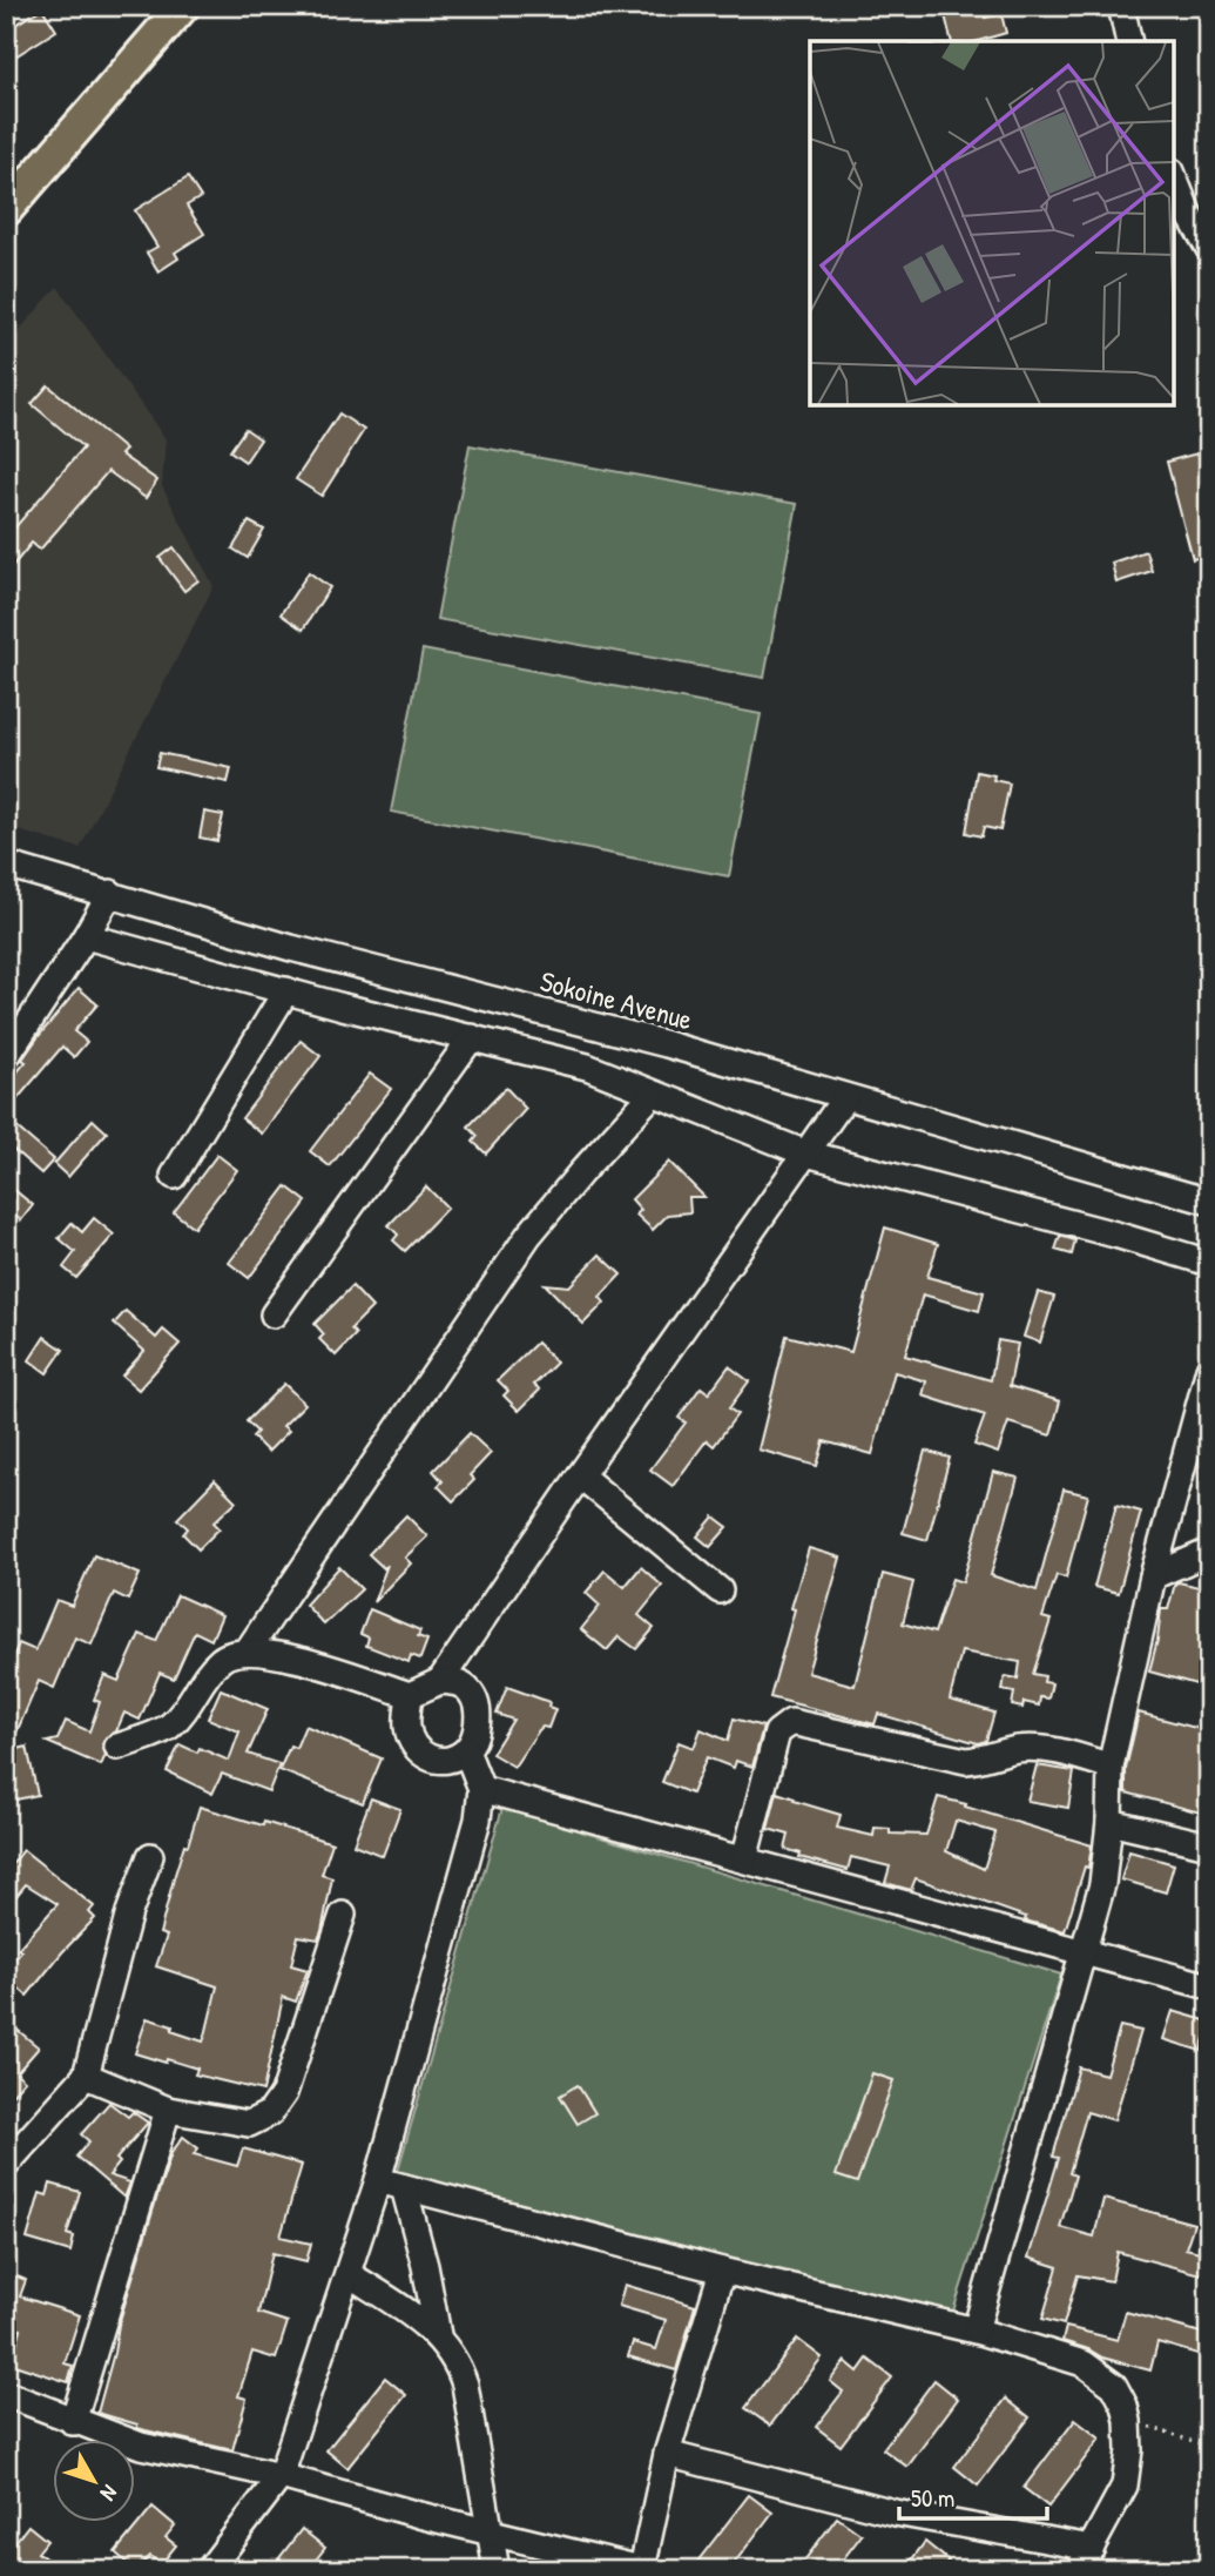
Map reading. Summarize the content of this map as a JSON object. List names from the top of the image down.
{
  "streets": {
    "street": ["Sokoine Avenue"]
  },
  "scale_bar": "50 m",
  "north": "bottom right"
}
